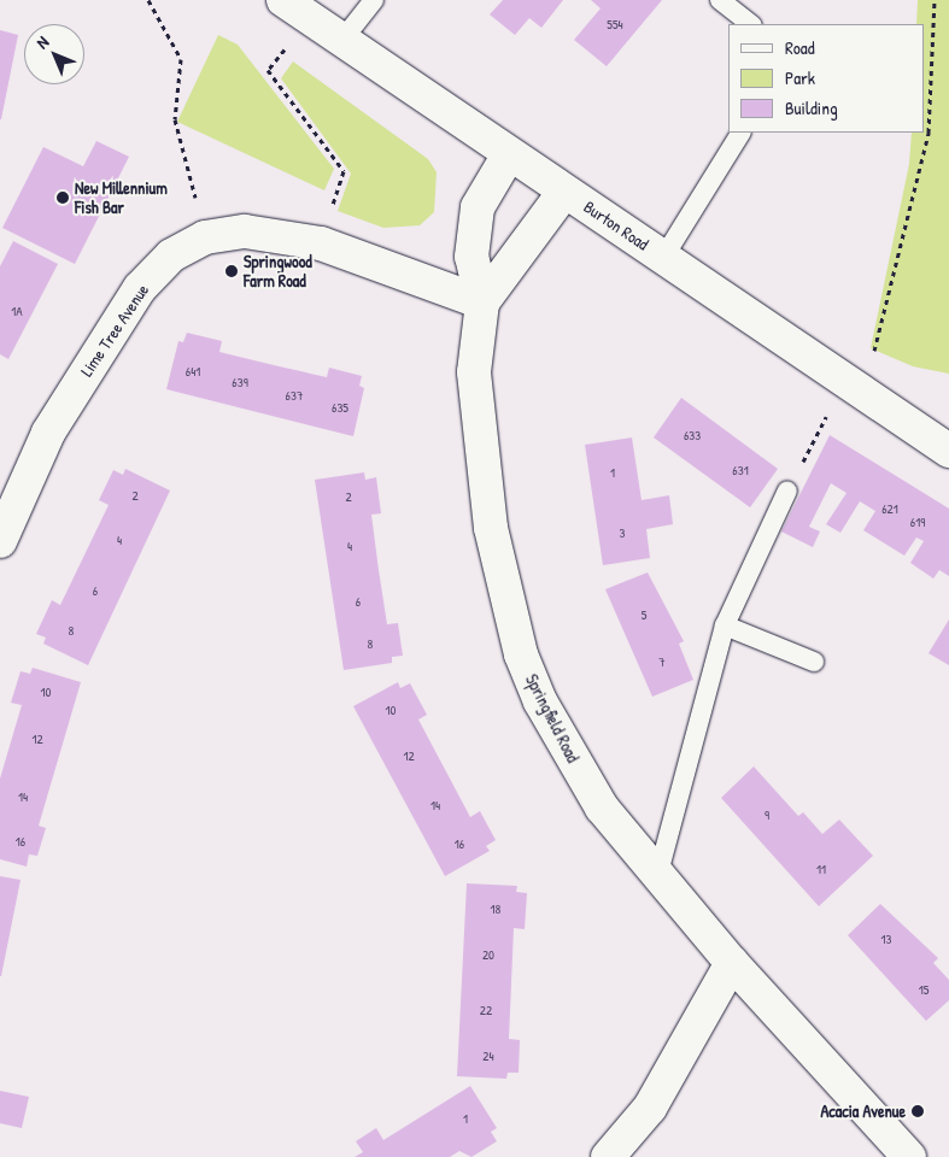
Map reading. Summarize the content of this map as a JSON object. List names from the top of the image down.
{
  "streets": {
    "main road": ["Burton Road", "Lime Tree Avenue", "Springfield Road"]
  },
  "crossings": [
    ["Burton Road", "Springfield Road"],
    ["Lime Tree Avenue", "Springfield Road"]
  ],
  "places": ["New Millennium Fish Bar", "Springwood Farm Road", "Acacia Avenue"],
  "house_numbers": [
    "554",
    "1A",
    "641",
    "639",
    "637",
    "635",
    "633",
    "631",
    "1",
    "2",
    "2",
    "621",
    "619",
    "3",
    "4",
    "4",
    "6",
    "6",
    "5",
    "8",
    "8",
    "7",
    "10",
    "10",
    "12",
    "12",
    "14",
    "14",
    "9",
    "16",
    "16",
    "11",
    "18",
    "13",
    "20",
    "15",
    "22",
    "24",
    "1"
  ],
  "legend": ["Road", "Park", "Building"],
  "north": "top left"
}
